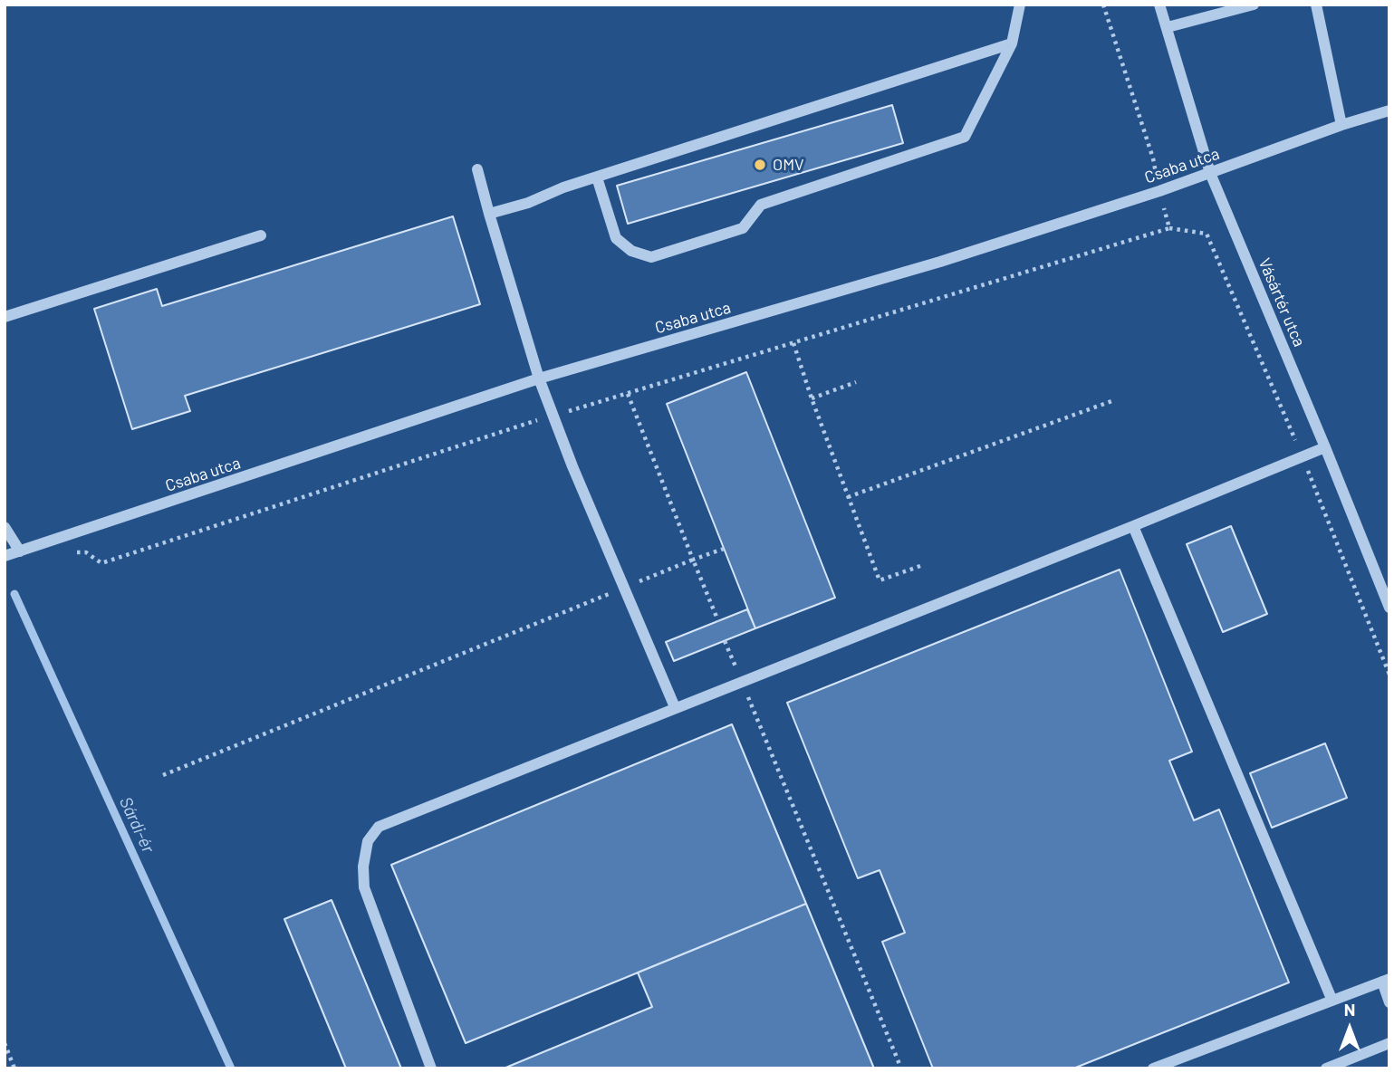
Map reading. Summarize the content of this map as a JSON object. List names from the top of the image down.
{
  "streets": {
    "street": ["Csaba utca", "Vásártér utca"]
  },
  "crossings": [
    ["Csaba utca", "Vásártér utca"]
  ],
  "water": ["Sárdi-ér"],
  "places": ["OMV"],
  "north": "top"
}
